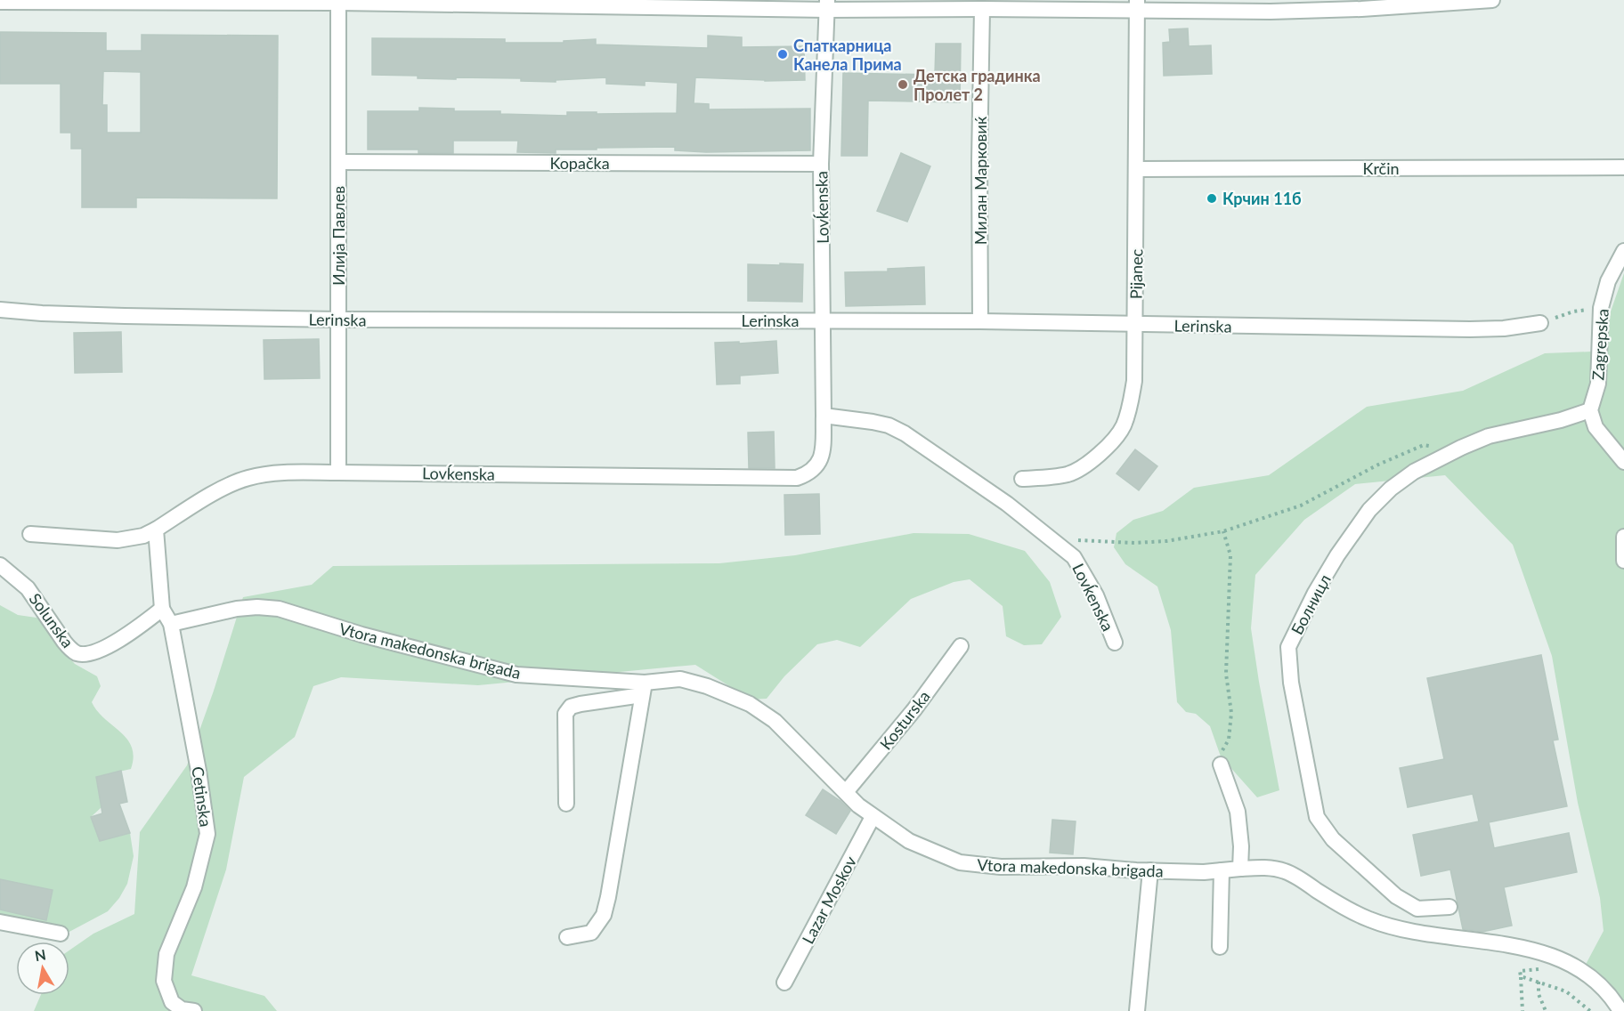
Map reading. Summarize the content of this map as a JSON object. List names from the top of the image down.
{
  "streets": {
    "street": [
      "Kopačka",
      "Krčin",
      "Милан Марковиќ",
      "Lovḱenska",
      "Илија Павлев",
      "Pijanec",
      "Lerinska",
      "Zagrepska",
      "Болницл",
      "Solunska",
      "Vtora makedonska brigada",
      "Kosturska",
      "Cetinska",
      "Lazar Moskov"
    ]
  },
  "crossings": [
    ["Kopačka", "Lovḱenska"],
    ["Kopačka", "Илија Павлев"],
    ["Krčin", "Pijanec"],
    ["Милан Марковиќ", "Lerinska"],
    ["Lovḱenska", "Илија Павлев"],
    ["Lovḱenska", "Lerinska"],
    ["Илија Павлев", "Lerinska"],
    ["Pijanec", "Lerinska"],
    ["Zagrepska", "Болницл"],
    ["Vtora makedonska brigada", "Kosturska"],
    ["Vtora makedonska brigada", "Cetinska"],
    ["Vtora makedonska brigada", "Lazar Moskov"]
  ],
  "places": ["Спаткарница Канела Прима", "Детска градинка Пролет 2", "Крчин 11б"],
  "north": "top"
}
